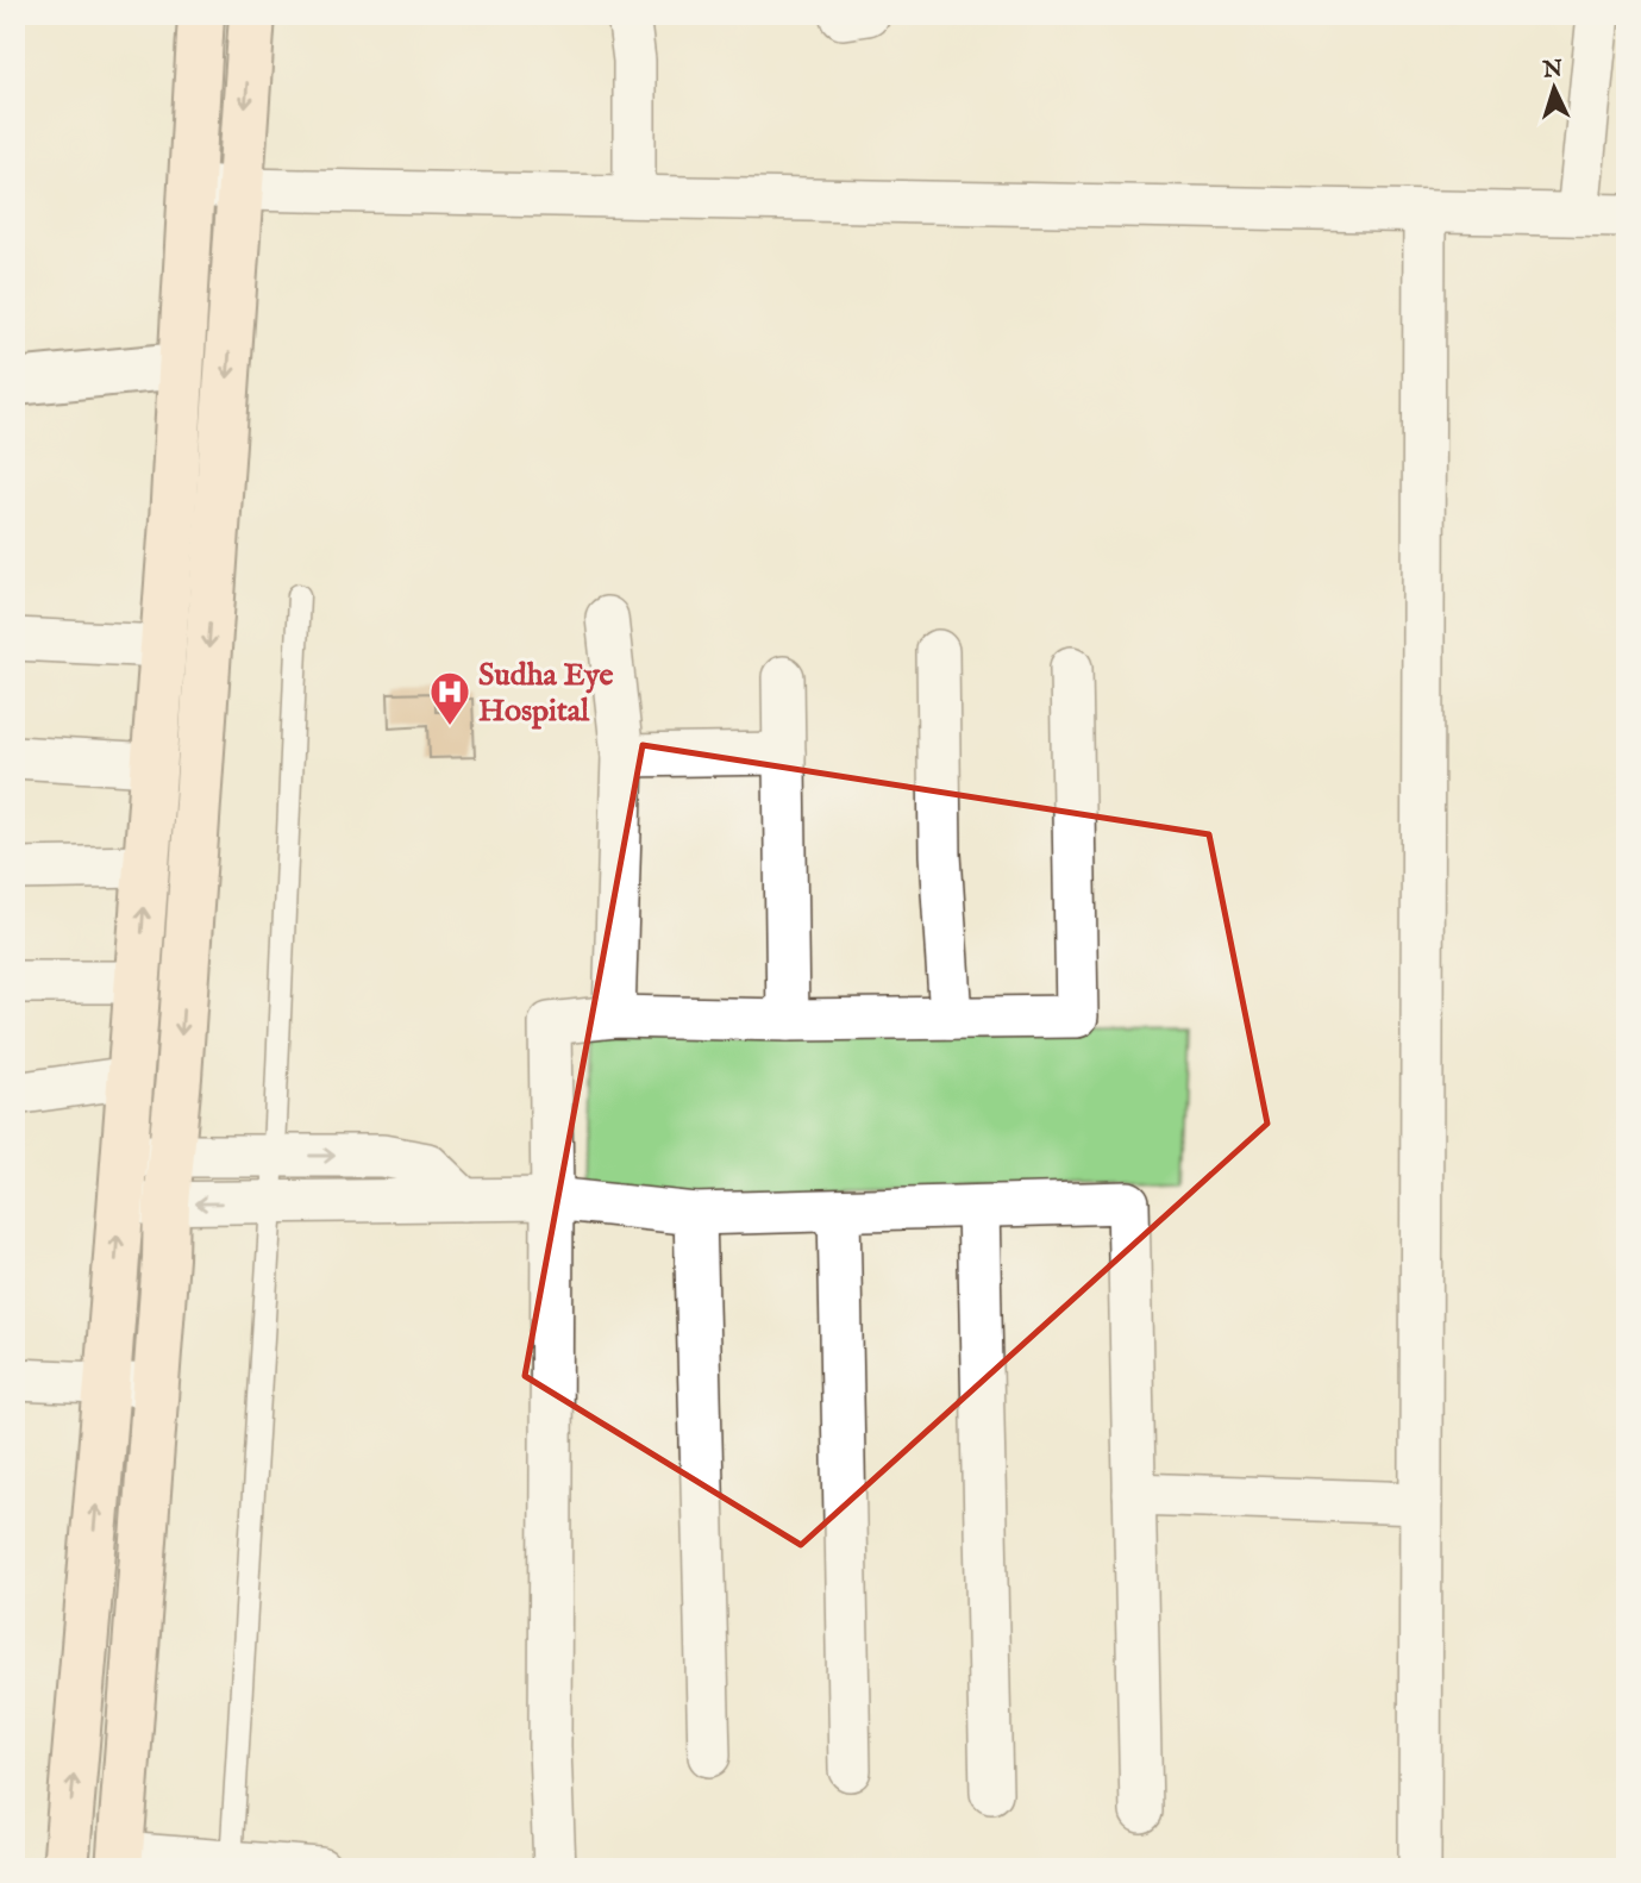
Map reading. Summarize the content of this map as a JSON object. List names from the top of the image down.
{
  "places": {
    "hospital": ["Sudha Eye Hospital"]
  },
  "north": "top"
}
